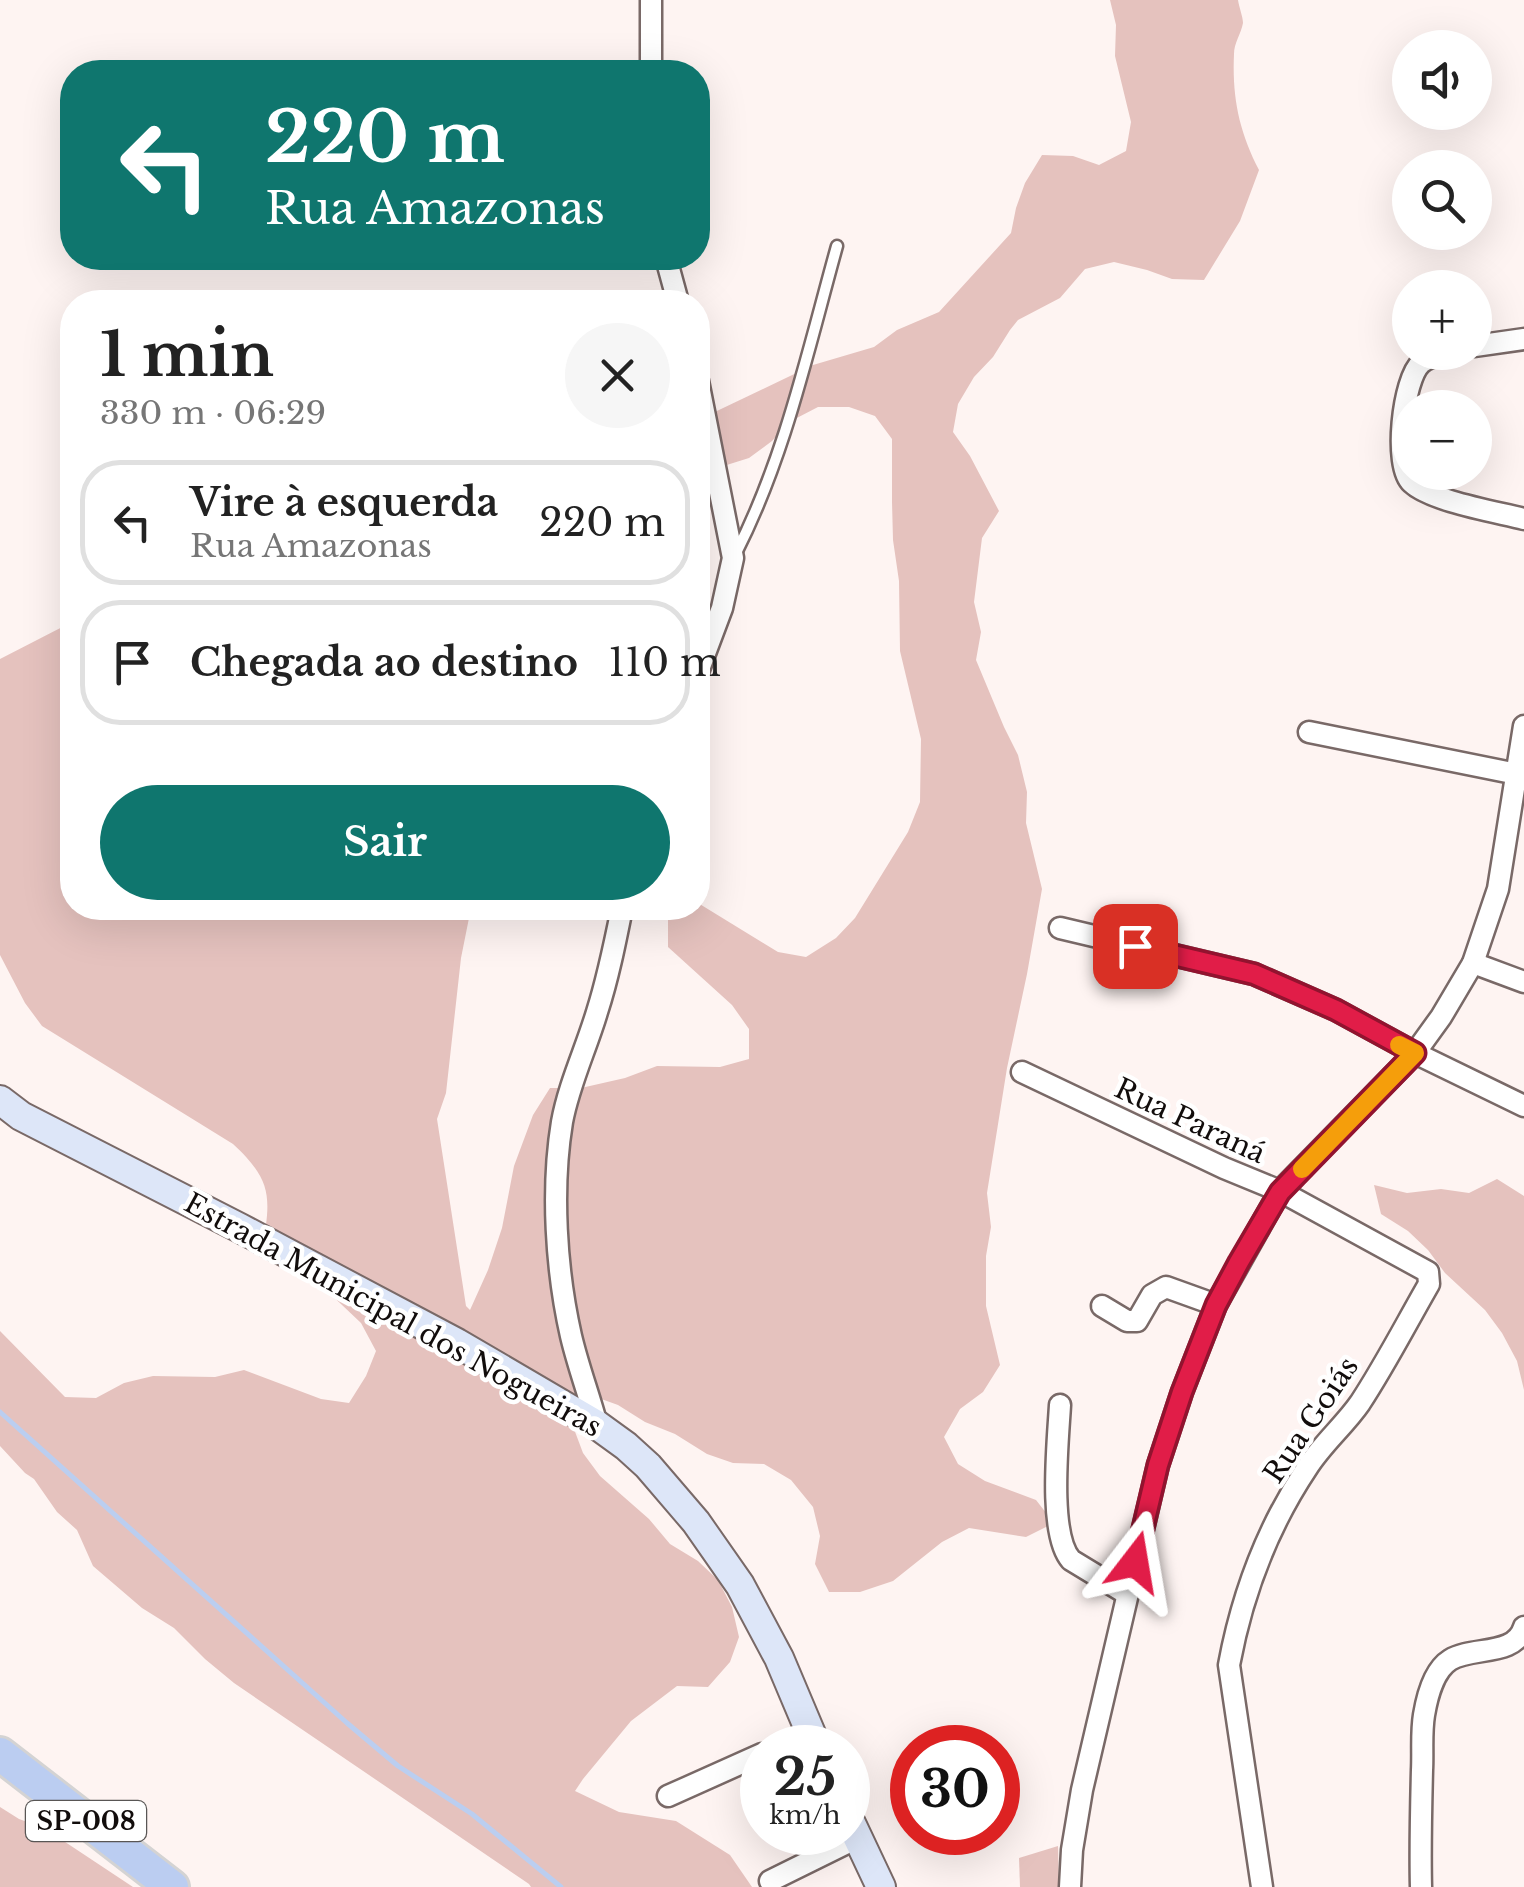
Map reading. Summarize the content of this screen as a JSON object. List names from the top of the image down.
{
  "streets": {
    "main road": ["SP-008"],
    "street": ["Rua Paraná", "Estrada Municipal dos Nogueiras", "Rua Goiás"]
  },
  "crossings": [
    ["Rua Paraná", "Rua Goiás"]
  ],
  "page": {
    "map_buttons": ["+", "−"],
    "turn": ["220 m", "Rua Amazonas"],
    "heading": ["1 min", "330 m · 06:29"],
    "list": [
      {
        "name": "Vire à esquerda",
        "note": "Rua Amazonas",
        "value": "220 m"
      },
      {
        "name": "Chegada ao destino",
        "value": "110 m"
      }
    ],
    "buttons": "Sair",
    "speed": "25 km/h",
    "limit": "30"
  }
}
